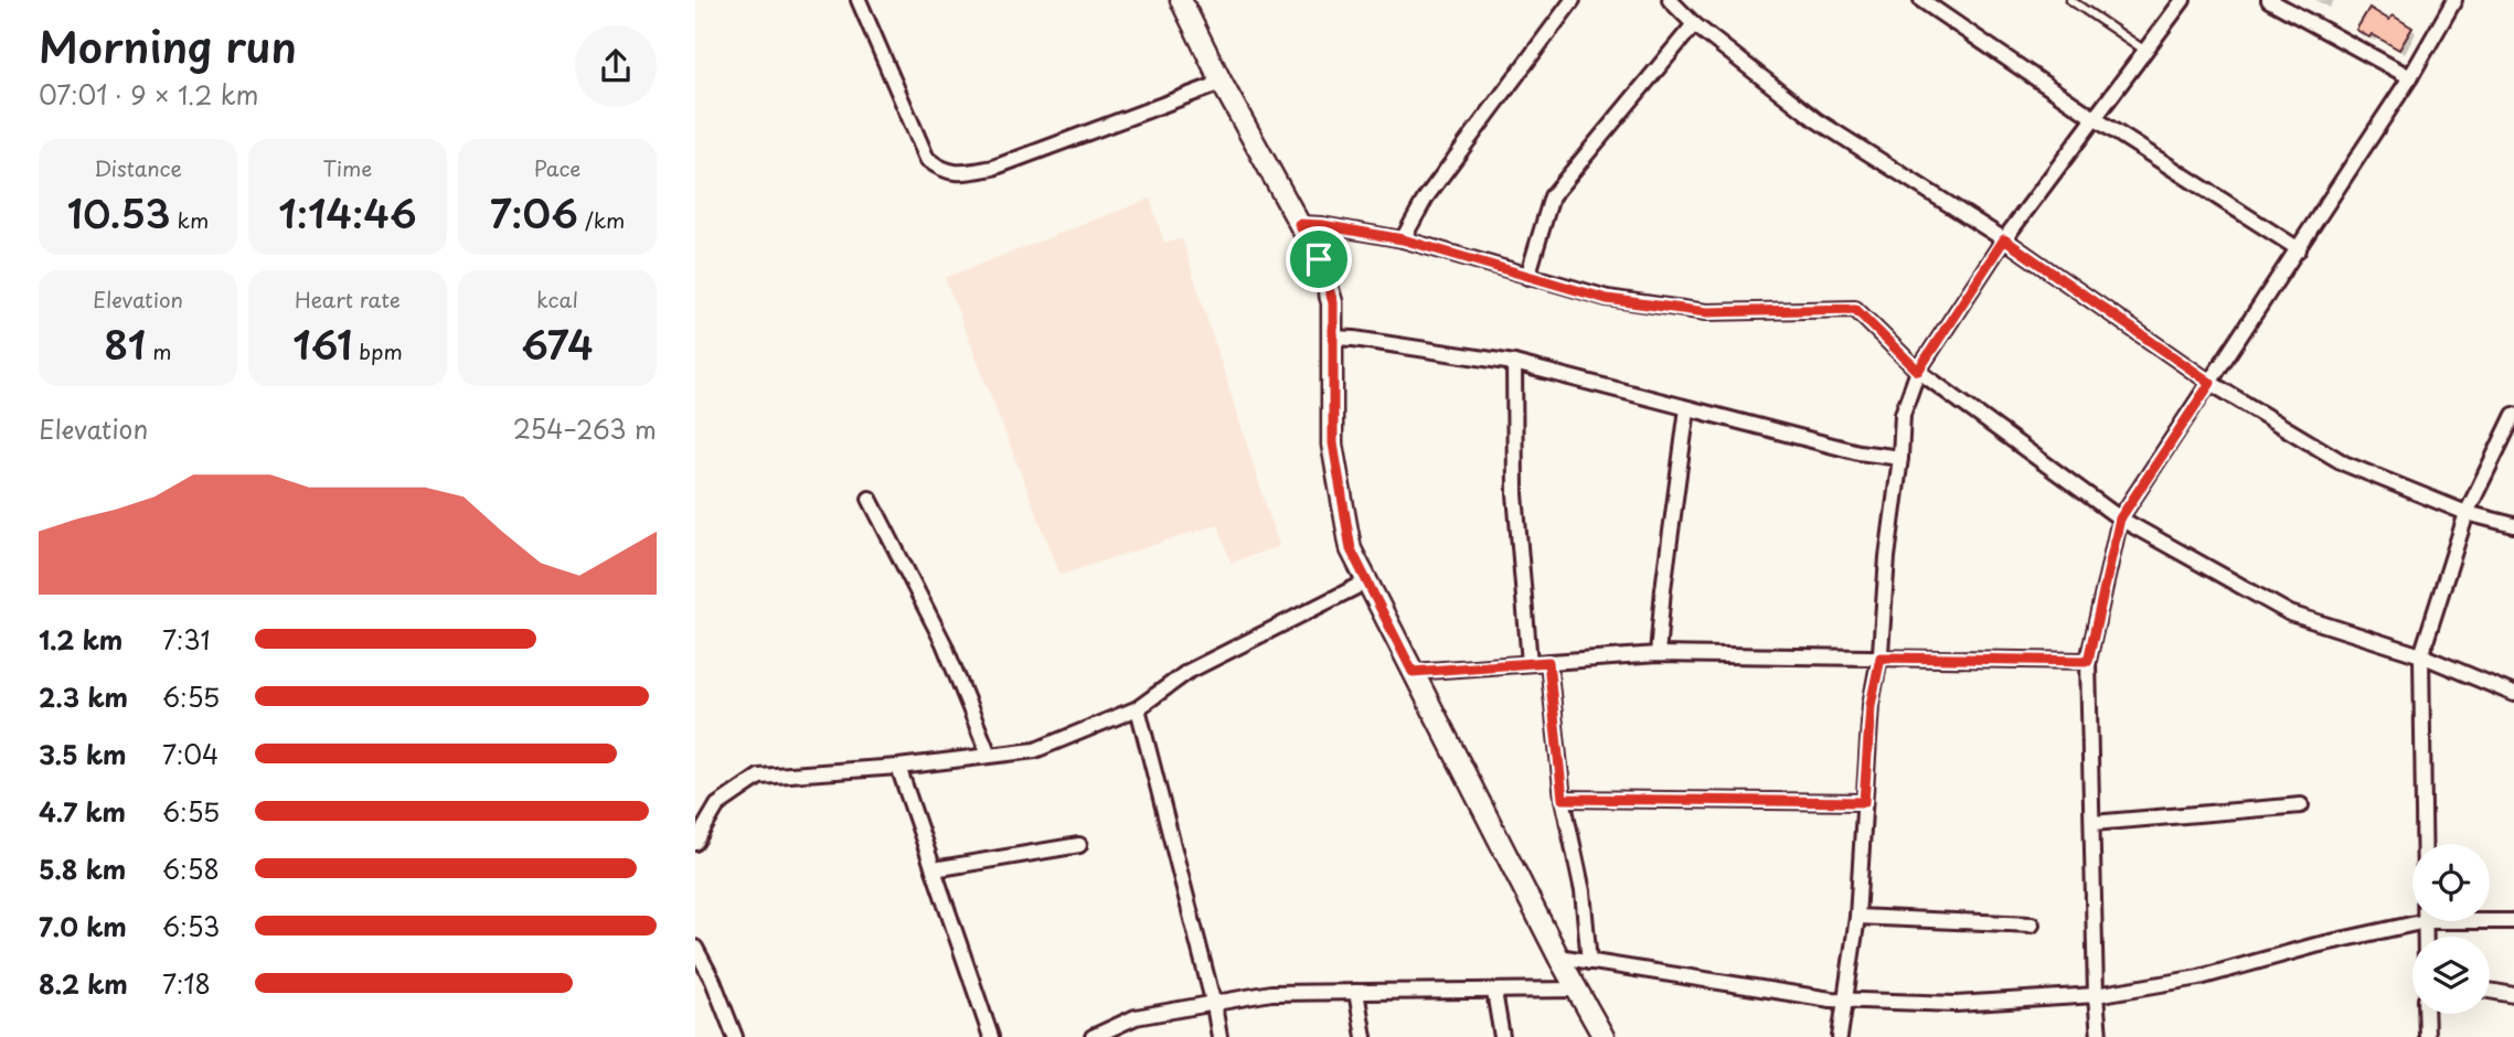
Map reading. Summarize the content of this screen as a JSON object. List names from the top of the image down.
{
  "page": {
    "heading": ["Morning run", "07:01 · 9 × 1.2 km"],
    "stats": [
      ["Distance", "10.53 km"],
      ["Time", "1:14:46"],
      ["Pace", "7:06 /km"],
      ["Elevation", "81 m"],
      ["Heart rate", "161 bpm"],
      ["kcal", "674"]
    ],
    "chart": ["Elevation", "254–263 m"],
    "list": [
      {
        "name": "1.2 km",
        "note": "7:31"
      },
      {
        "name": "2.3 km",
        "note": "6:55"
      },
      {
        "name": "3.5 km",
        "note": "7:04"
      },
      {
        "name": "4.7 km",
        "note": "6:55"
      },
      {
        "name": "5.8 km",
        "note": "6:58"
      },
      {
        "name": "7.0 km",
        "note": "6:53"
      },
      {
        "name": "8.2 km",
        "note": "7:18"
      }
    ]
  }
}
